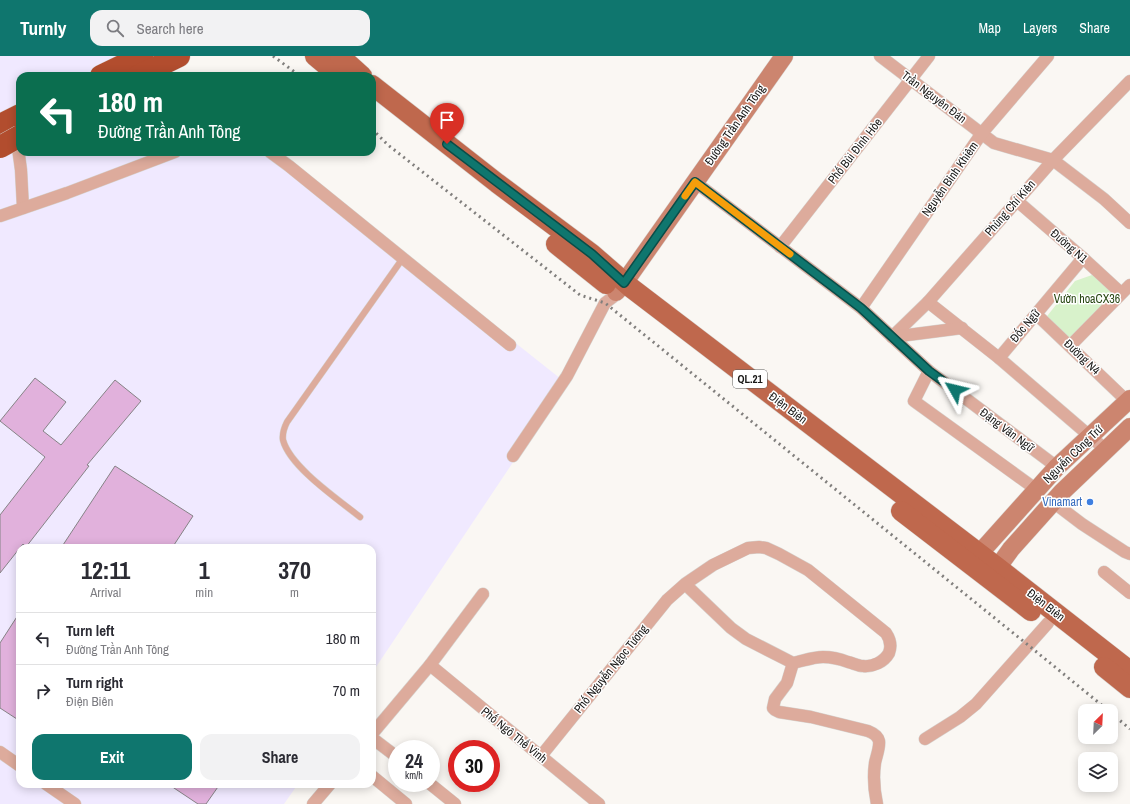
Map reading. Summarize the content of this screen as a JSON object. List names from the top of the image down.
{
  "streets": {
    "main road": ["QL.21", "Điện Biên"],
    "street": [
      "Trần Nguyên Đán",
      "Đường Trần Anh Tông",
      "Phố Bùi Đình Hòe",
      "Nguyễn Bỉnh Khiêm",
      "Phùng Chí Kiên",
      "Đường N1",
      "Đốc Ngữ",
      "Đường N4",
      "Đặng Văn Ngữ",
      "Nguyễn Công Trứ",
      "Phố Nguyễn Ngọc Tương",
      "Phố Ngô Thế Vinh"
    ]
  },
  "crossings": [
    ["Trần Nguyên Đán", "Phố Bùi Đình Hòe"],
    ["Trần Nguyên Đán", "Nguyễn Bỉnh Khiêm"],
    ["Trần Nguyên Đán", "Phùng Chí Kiên"],
    ["Đường Trần Anh Tông", "Điện Biên"],
    ["Đường Trần Anh Tông", "Đặng Văn Ngữ"],
    ["Phố Bùi Đình Hòe", "Đặng Văn Ngữ"],
    ["Nguyễn Bỉnh Khiêm", "Đặng Văn Ngữ"],
    ["Phùng Chí Kiên", "Đường N1"],
    ["Phùng Chí Kiên", "Đặng Văn Ngữ"],
    ["Đường N1", "Đốc Ngữ"],
    ["Đốc Ngữ", "Đường N4"],
    ["Đường N4", "Nguyễn Công Trứ"],
    ["Điện Biên", "Nguyễn Công Trứ"],
    ["Đặng Văn Ngữ", "Nguyễn Công Trứ"],
    ["Phố Nguyễn Ngọc Tương", "Phố Ngô Thế Vinh"]
  ],
  "parks": ["Vườn hoaCX36"],
  "places": ["Vinamart"],
  "north": "top right",
  "page": {
    "header": "Turnly",
    "search": "Search here",
    "nav": ["Map", "Layers", "Share"],
    "turn": ["180 m", "Đường Trần Anh Tông"],
    "eta": [
      "12:11",
      "Arrival",
      "1",
      "min",
      "370",
      "m"
    ],
    "list": [
      {
        "name": "Turn left",
        "note": "Đường Trần Anh Tông",
        "value": "180 m"
      },
      {
        "name": "Turn right",
        "note": "Điện Biên",
        "value": "70 m"
      }
    ],
    "buttons": ["Exit", "Share"],
    "speed": "24 km/h",
    "limit": "30"
  }
}
